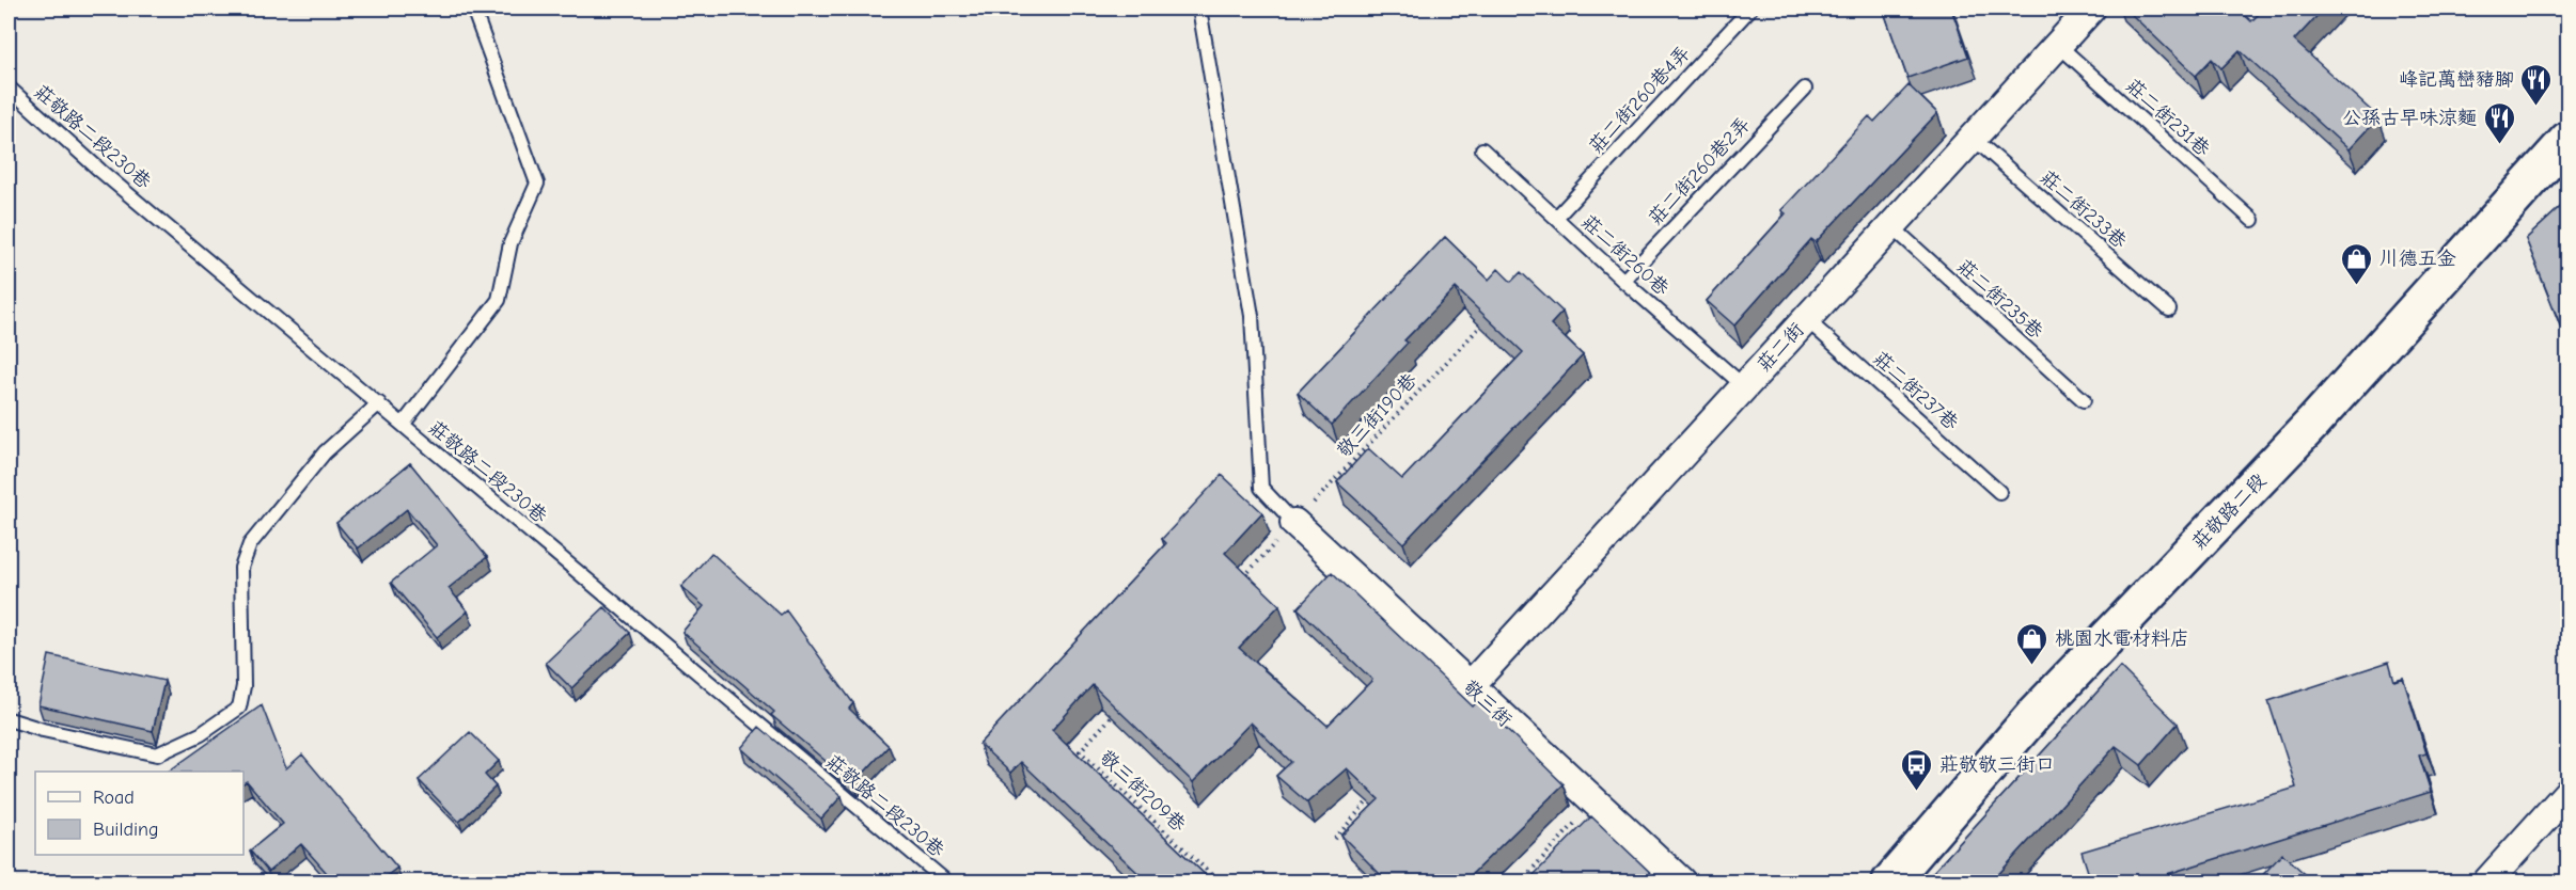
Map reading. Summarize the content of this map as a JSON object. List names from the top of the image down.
{
  "streets": {
    "street": ["莊二街", "莊敬路二段", "敬三街"],
    "lane": [
      "莊二街260巷4弄",
      "莊二街231巷",
      "莊敬路二段230巷",
      "莊二街260巷2弄",
      "莊二街233巷",
      "莊二街260巷",
      "莊二街235巷",
      "莊二街237巷"
    ],
    "path": ["敬三街190巷", "敬三街209巷"]
  },
  "crossings": [
    ["莊二街260巷4弄", "莊二街260巷"],
    ["莊二街231巷", "莊二街"],
    ["莊二街260巷2弄", "莊二街260巷"],
    ["莊二街233巷", "莊二街"],
    ["莊二街260巷", "莊二街"],
    ["莊二街235巷", "莊二街"],
    ["莊二街", "莊二街237巷"],
    ["莊二街", "敬三街"],
    ["敬三街190巷", "敬三街"]
  ],
  "places": {
    "restaurant": ["峰記萬巒豬腳", "公孫古早味涼麵"],
    "shop": ["川德五金", "桃園水電材料店"],
    "bus stop": ["莊敬敬三街口"]
  },
  "legend": ["Road", "Building"]
}
